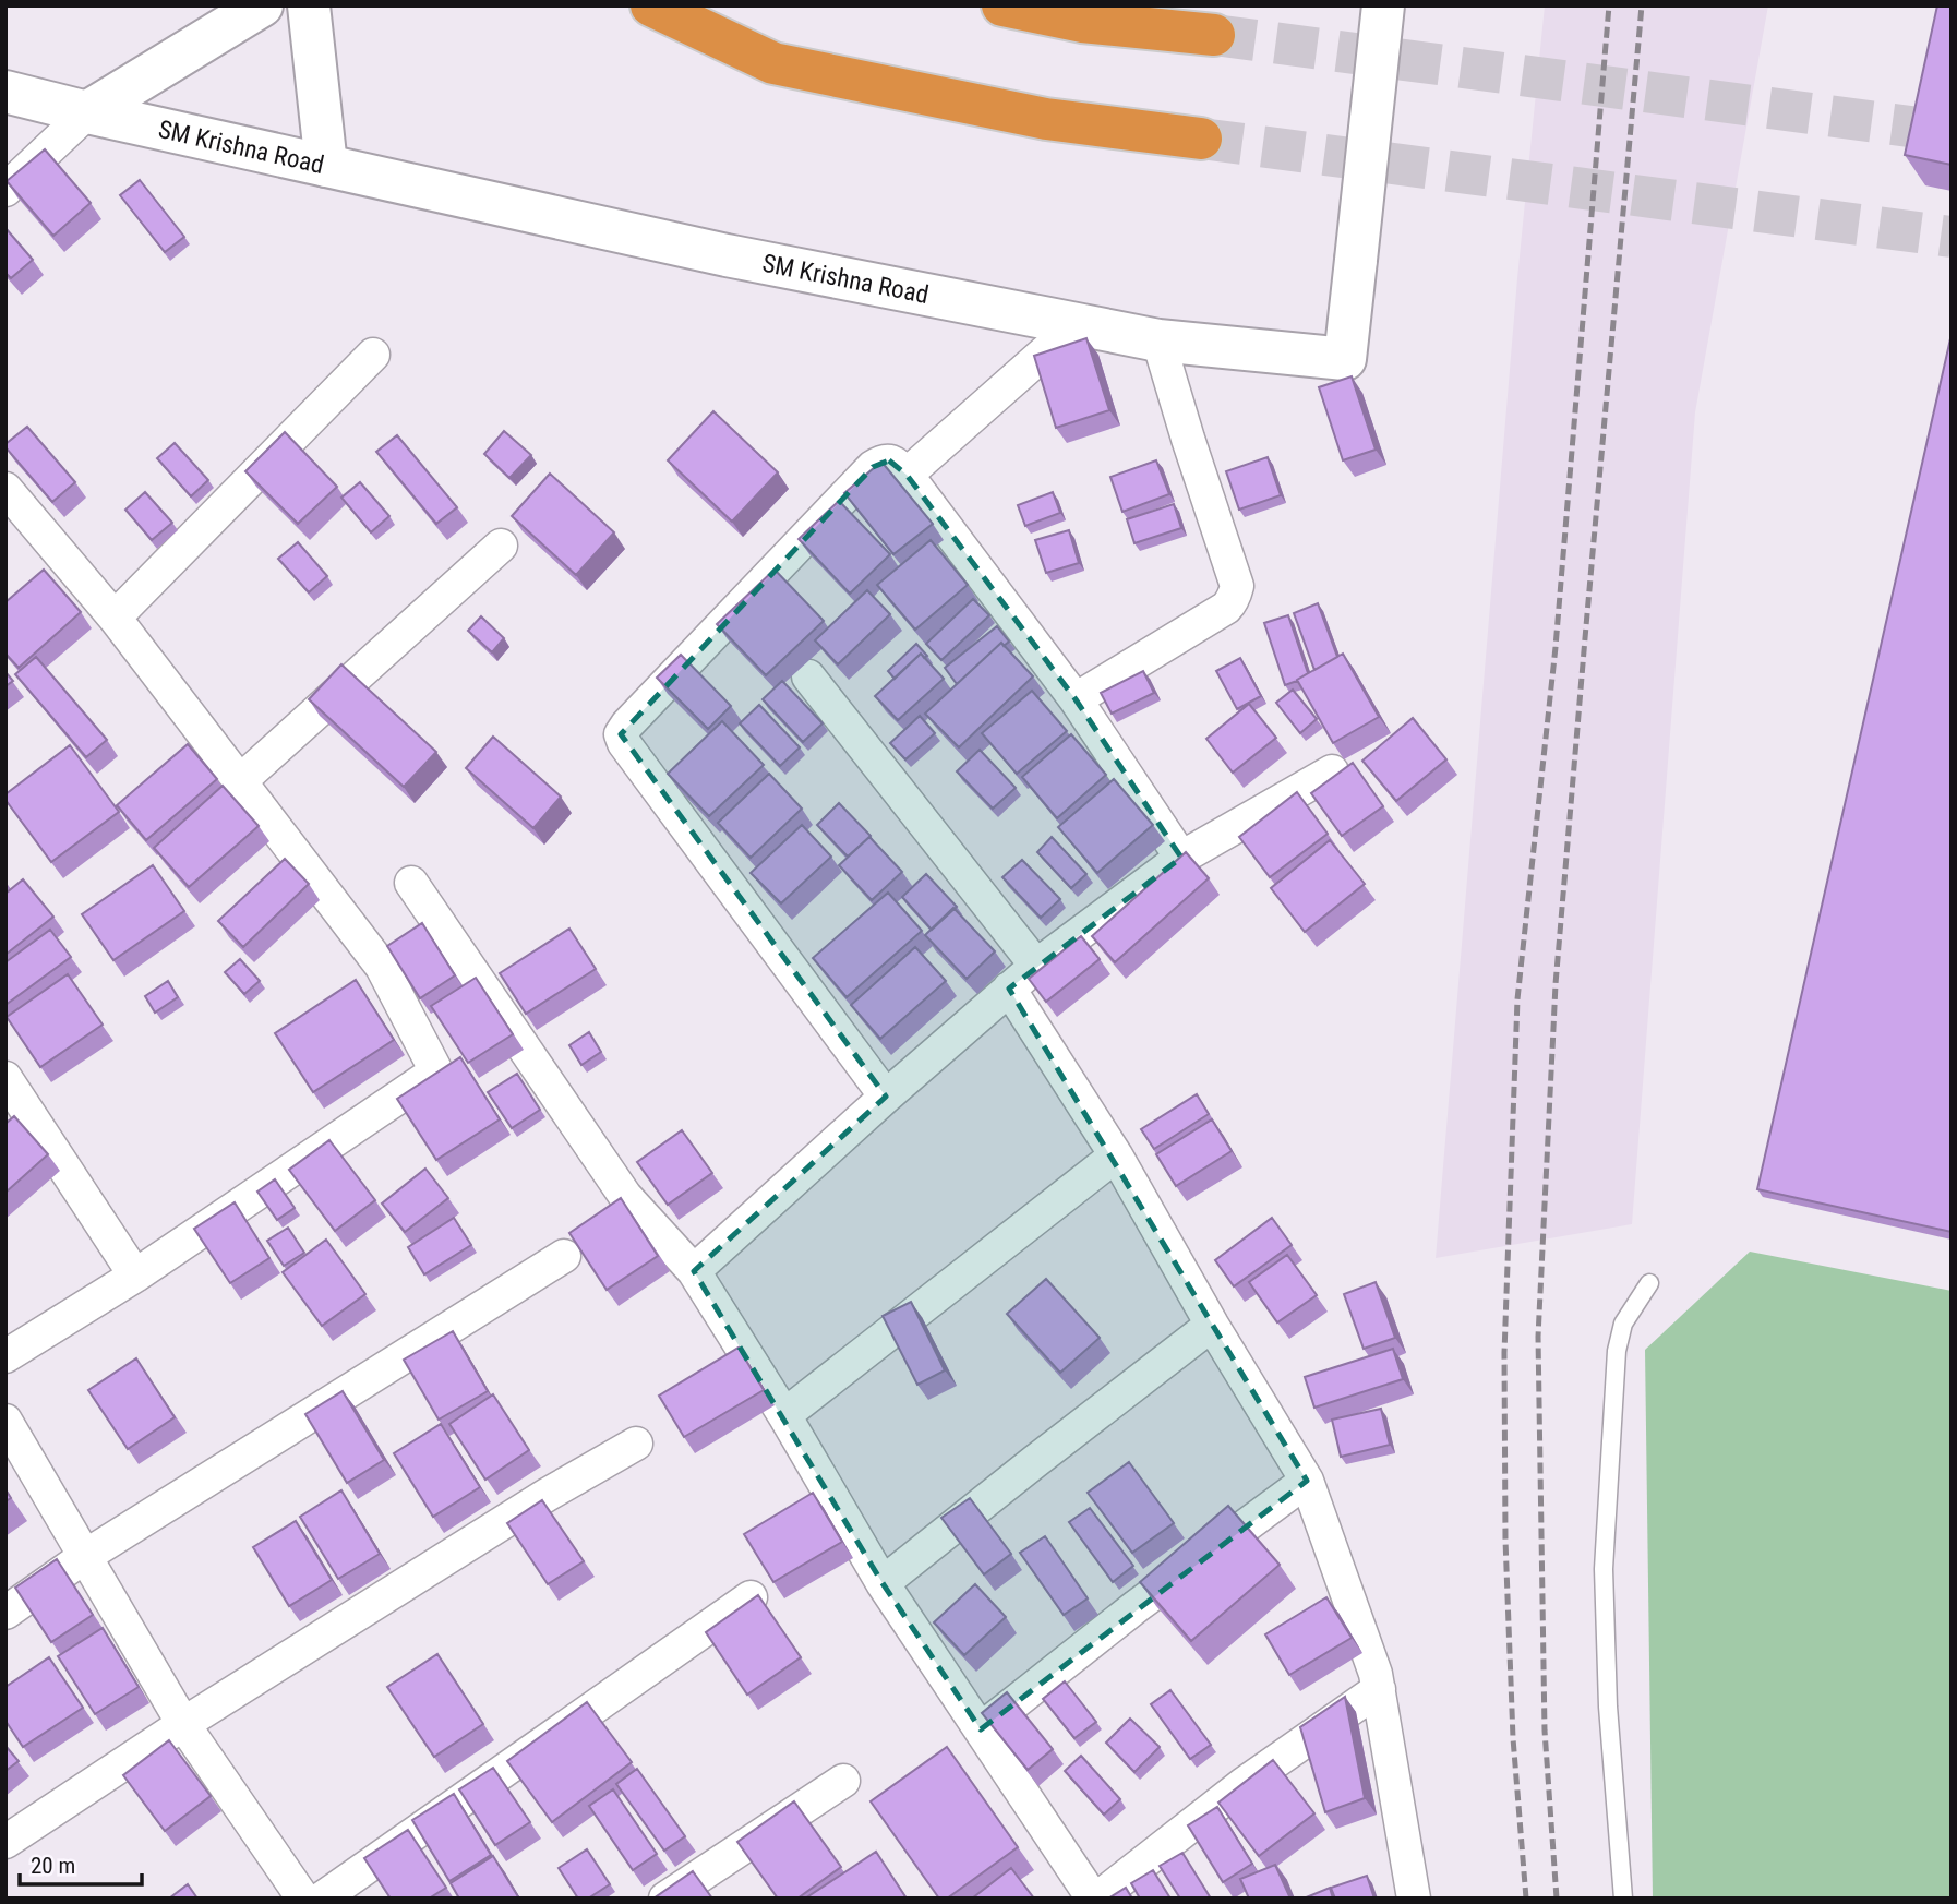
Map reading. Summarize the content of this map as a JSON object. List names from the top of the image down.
{
  "streets": {
    "street": ["SM Krishna Road"]
  },
  "scale_bar": "20 m"
}
